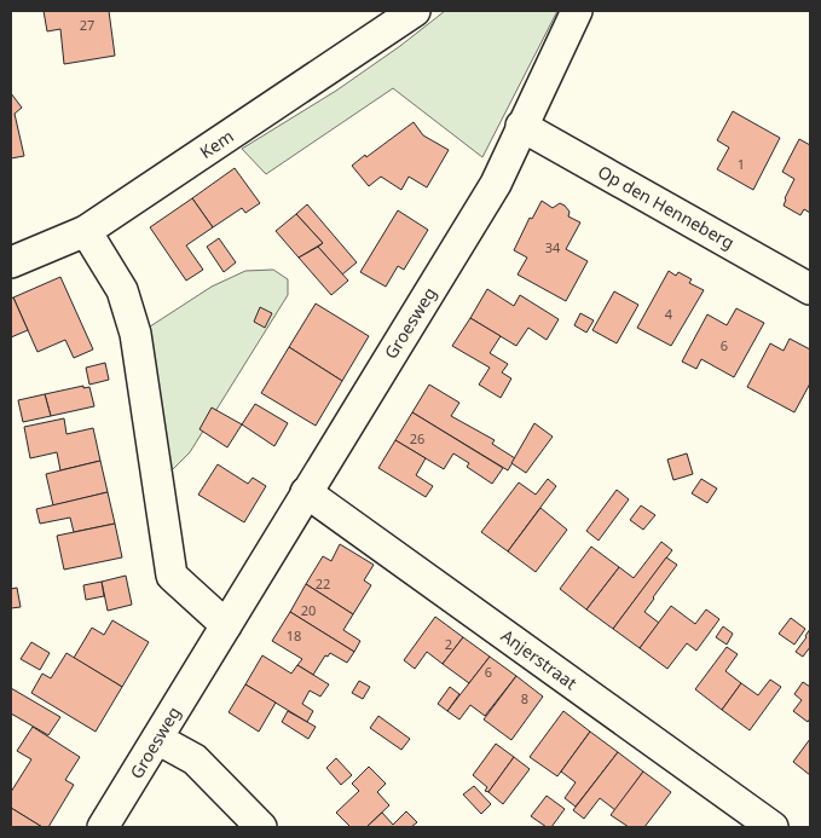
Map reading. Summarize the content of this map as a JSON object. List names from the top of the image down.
{
  "streets": {
    "street": [
      "Kem",
      "Op den Henneberg",
      "Groesweg",
      "Anjerstraat"
    ]
  },
  "crossings": [
    ["Op den Henneberg", "Groesweg"],
    ["Groesweg", "Anjerstraat"]
  ],
  "house_numbers": [
    "27",
    "1",
    "34",
    "4",
    "6",
    "26",
    "22",
    "20",
    "18",
    "2",
    "6",
    "8"
  ]
}
